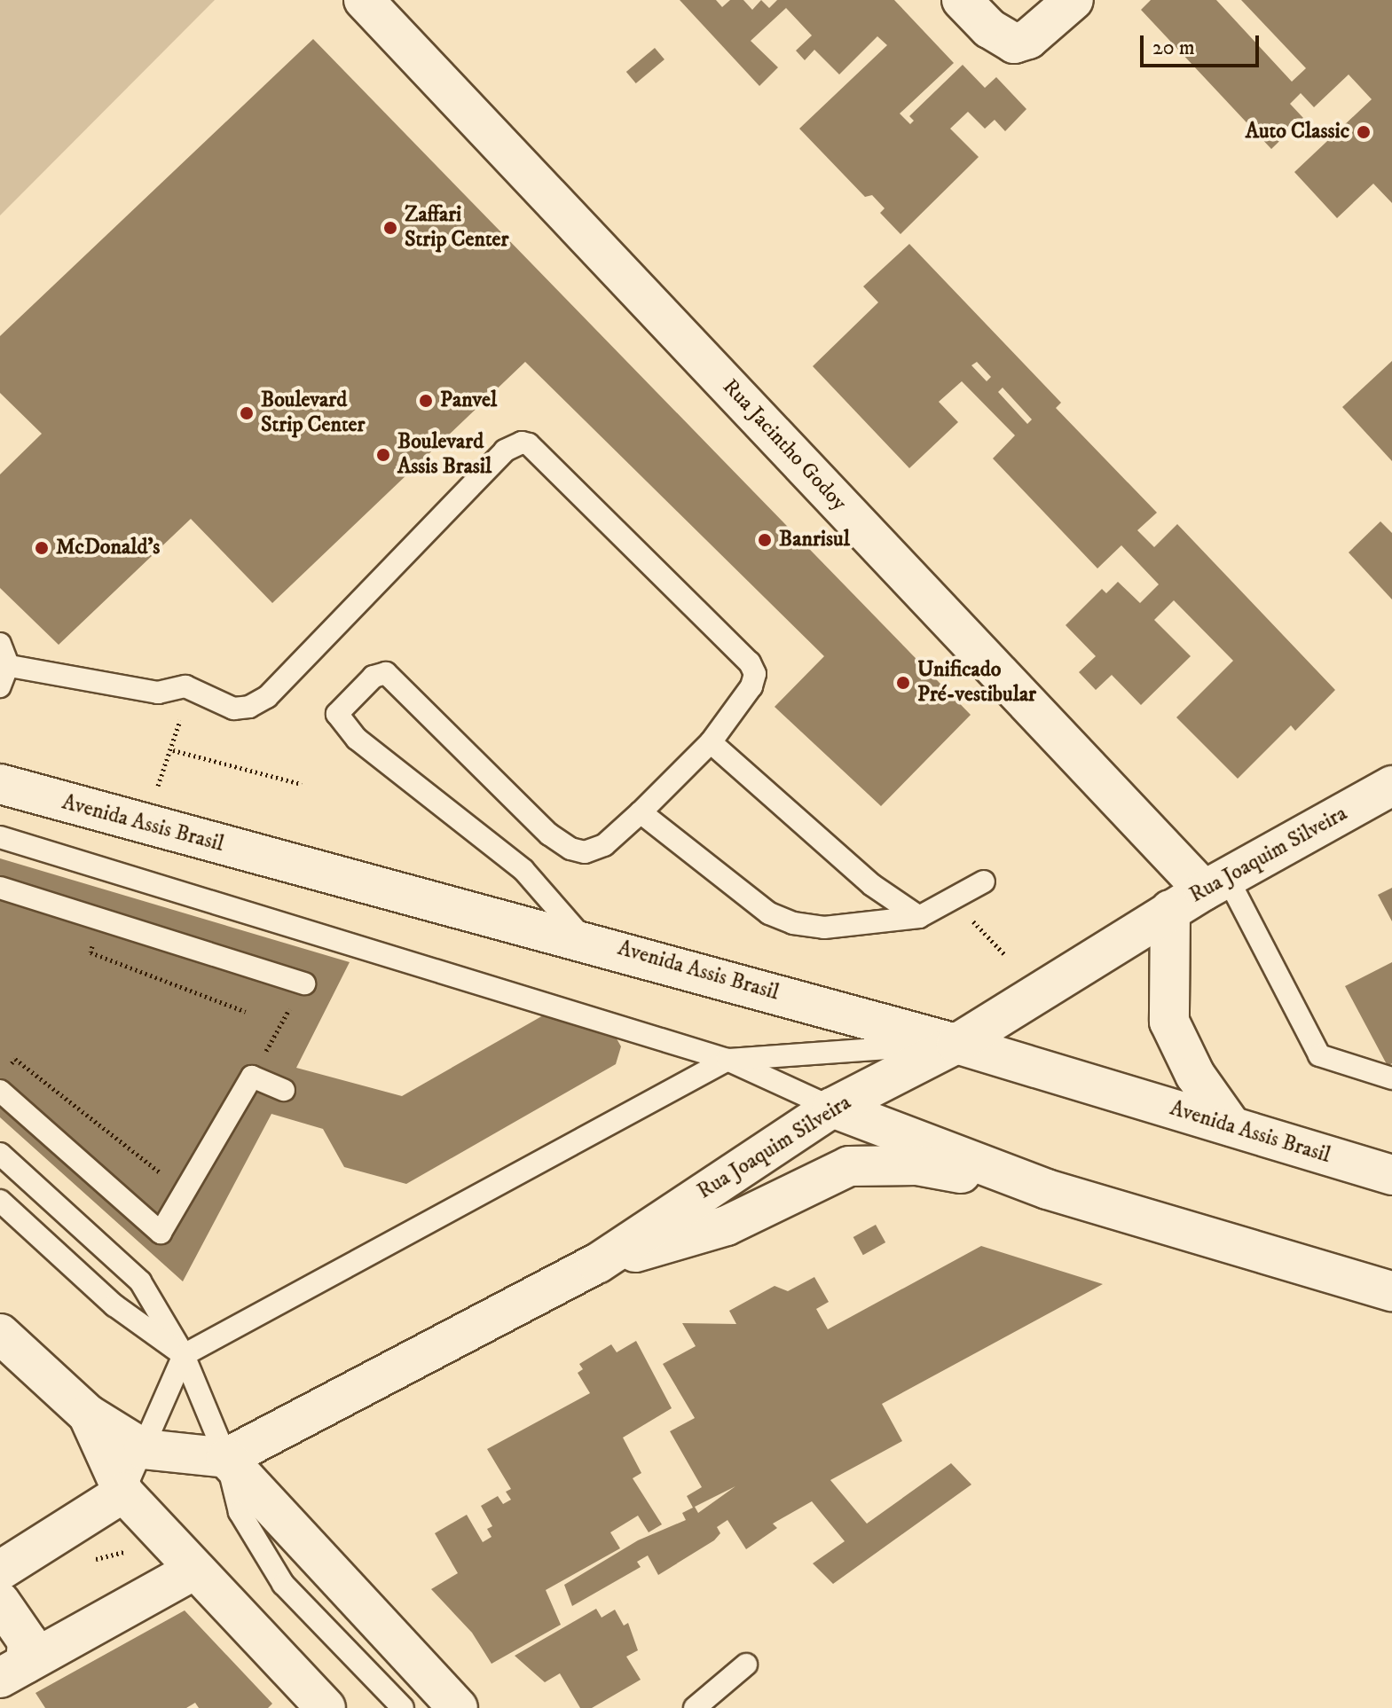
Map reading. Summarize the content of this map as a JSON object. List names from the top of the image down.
{
  "streets": {
    "main road": ["Rua Jacintho Godoy", "Avenida Assis Brasil", "Rua Joaquim Silveira"]
  },
  "crossings": [
    ["Rua Jacintho Godoy", "Rua Joaquim Silveira"],
    ["Avenida Assis Brasil", "Rua Joaquim Silveira"]
  ],
  "places": [
    "Auto Classic",
    "Zaffari Strip Center",
    "Panvel",
    "Boulevard Strip Center",
    "Boulevard Assis Brasil",
    "Banrisul",
    "McDonald's",
    "Unificado Pré-vestibular"
  ],
  "scale_bar": "20 m"
}
